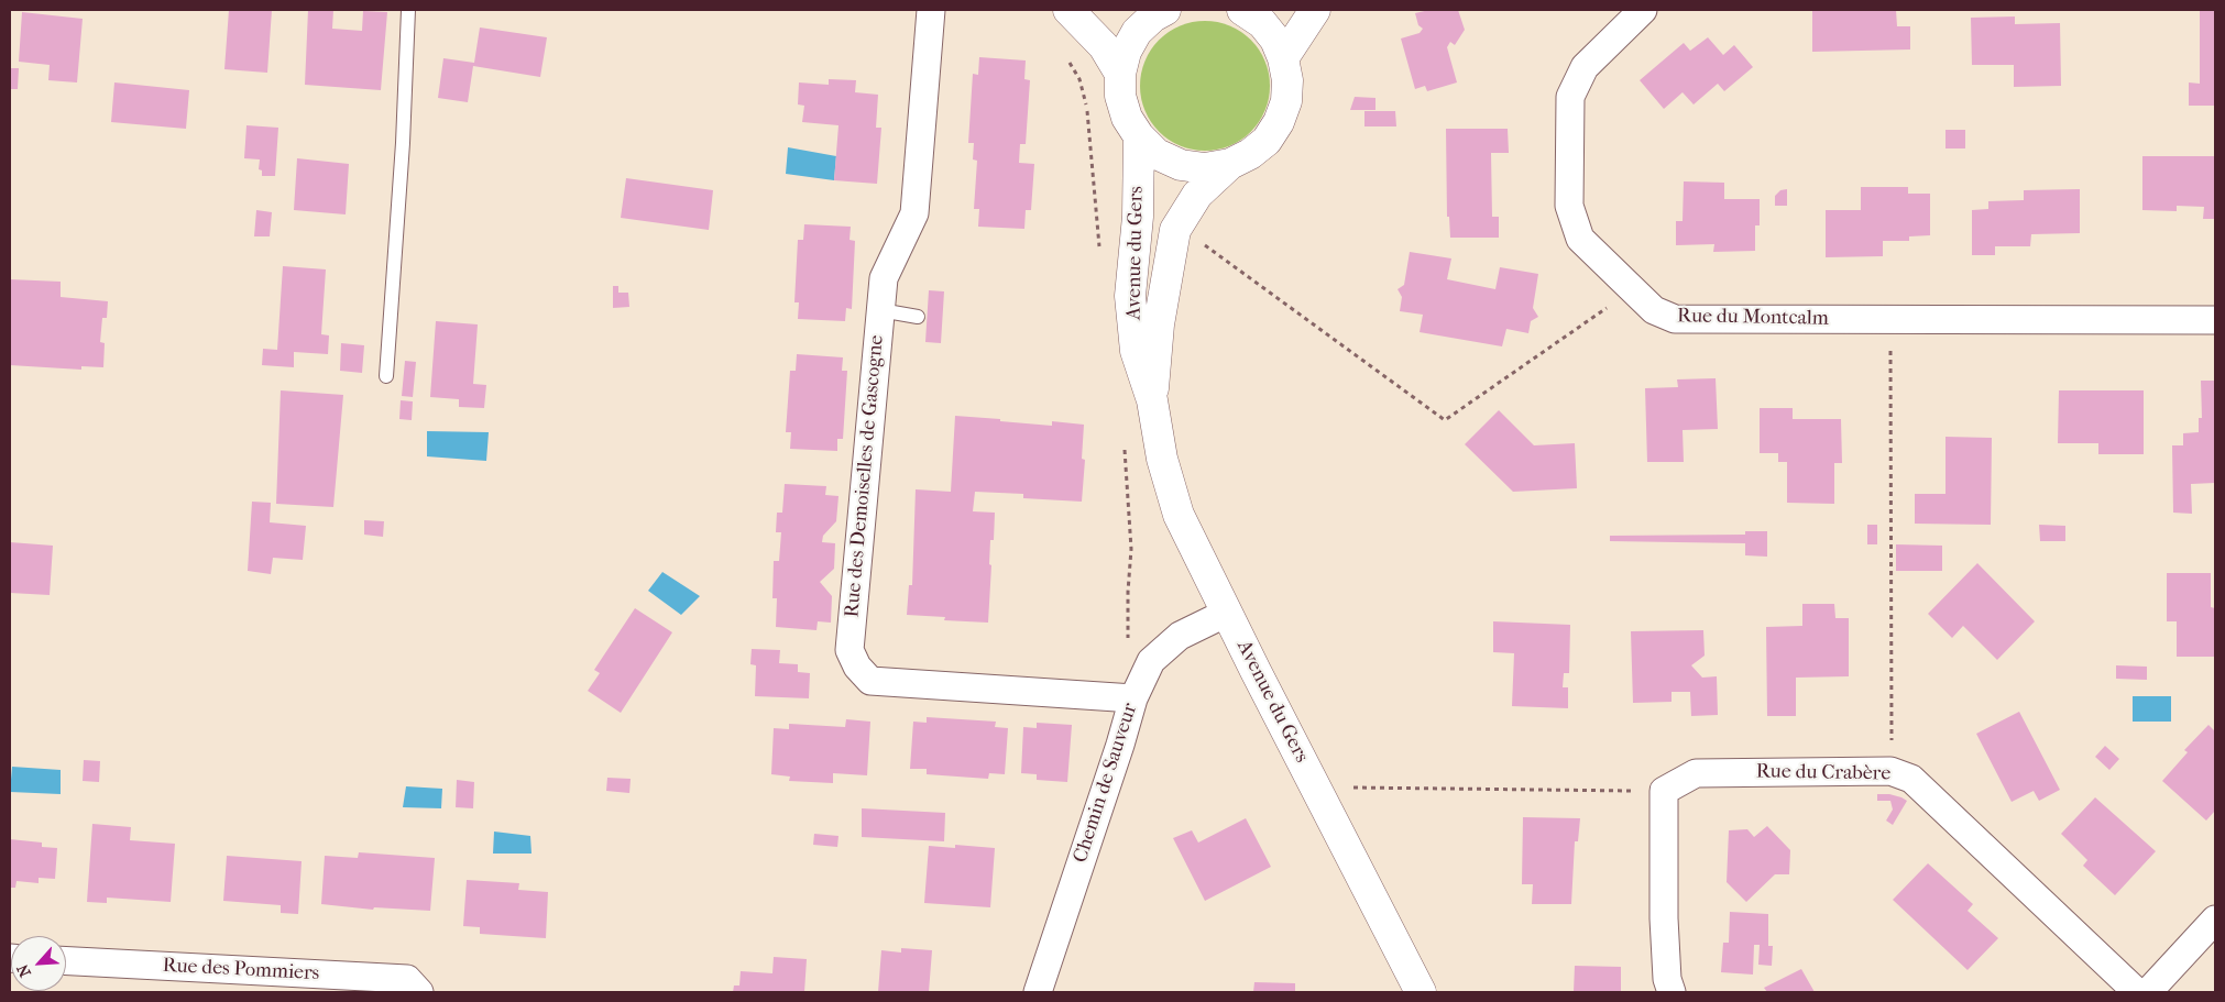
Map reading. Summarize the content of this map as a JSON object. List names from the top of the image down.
{
  "streets": {
    "main road": ["Avenue du Gers"],
    "street": [
      "Rue du Montcalm",
      "Rue des Demoiselles de Gascogne",
      "Rue du Crabère",
      "Chemin de Sauveur",
      "Rue des Pommiers"
    ]
  },
  "crossings": [
    ["Avenue du Gers", "Chemin de Sauveur"],
    ["Rue des Demoiselles de Gascogne", "Chemin de Sauveur"]
  ],
  "north": "bottom left"
}
